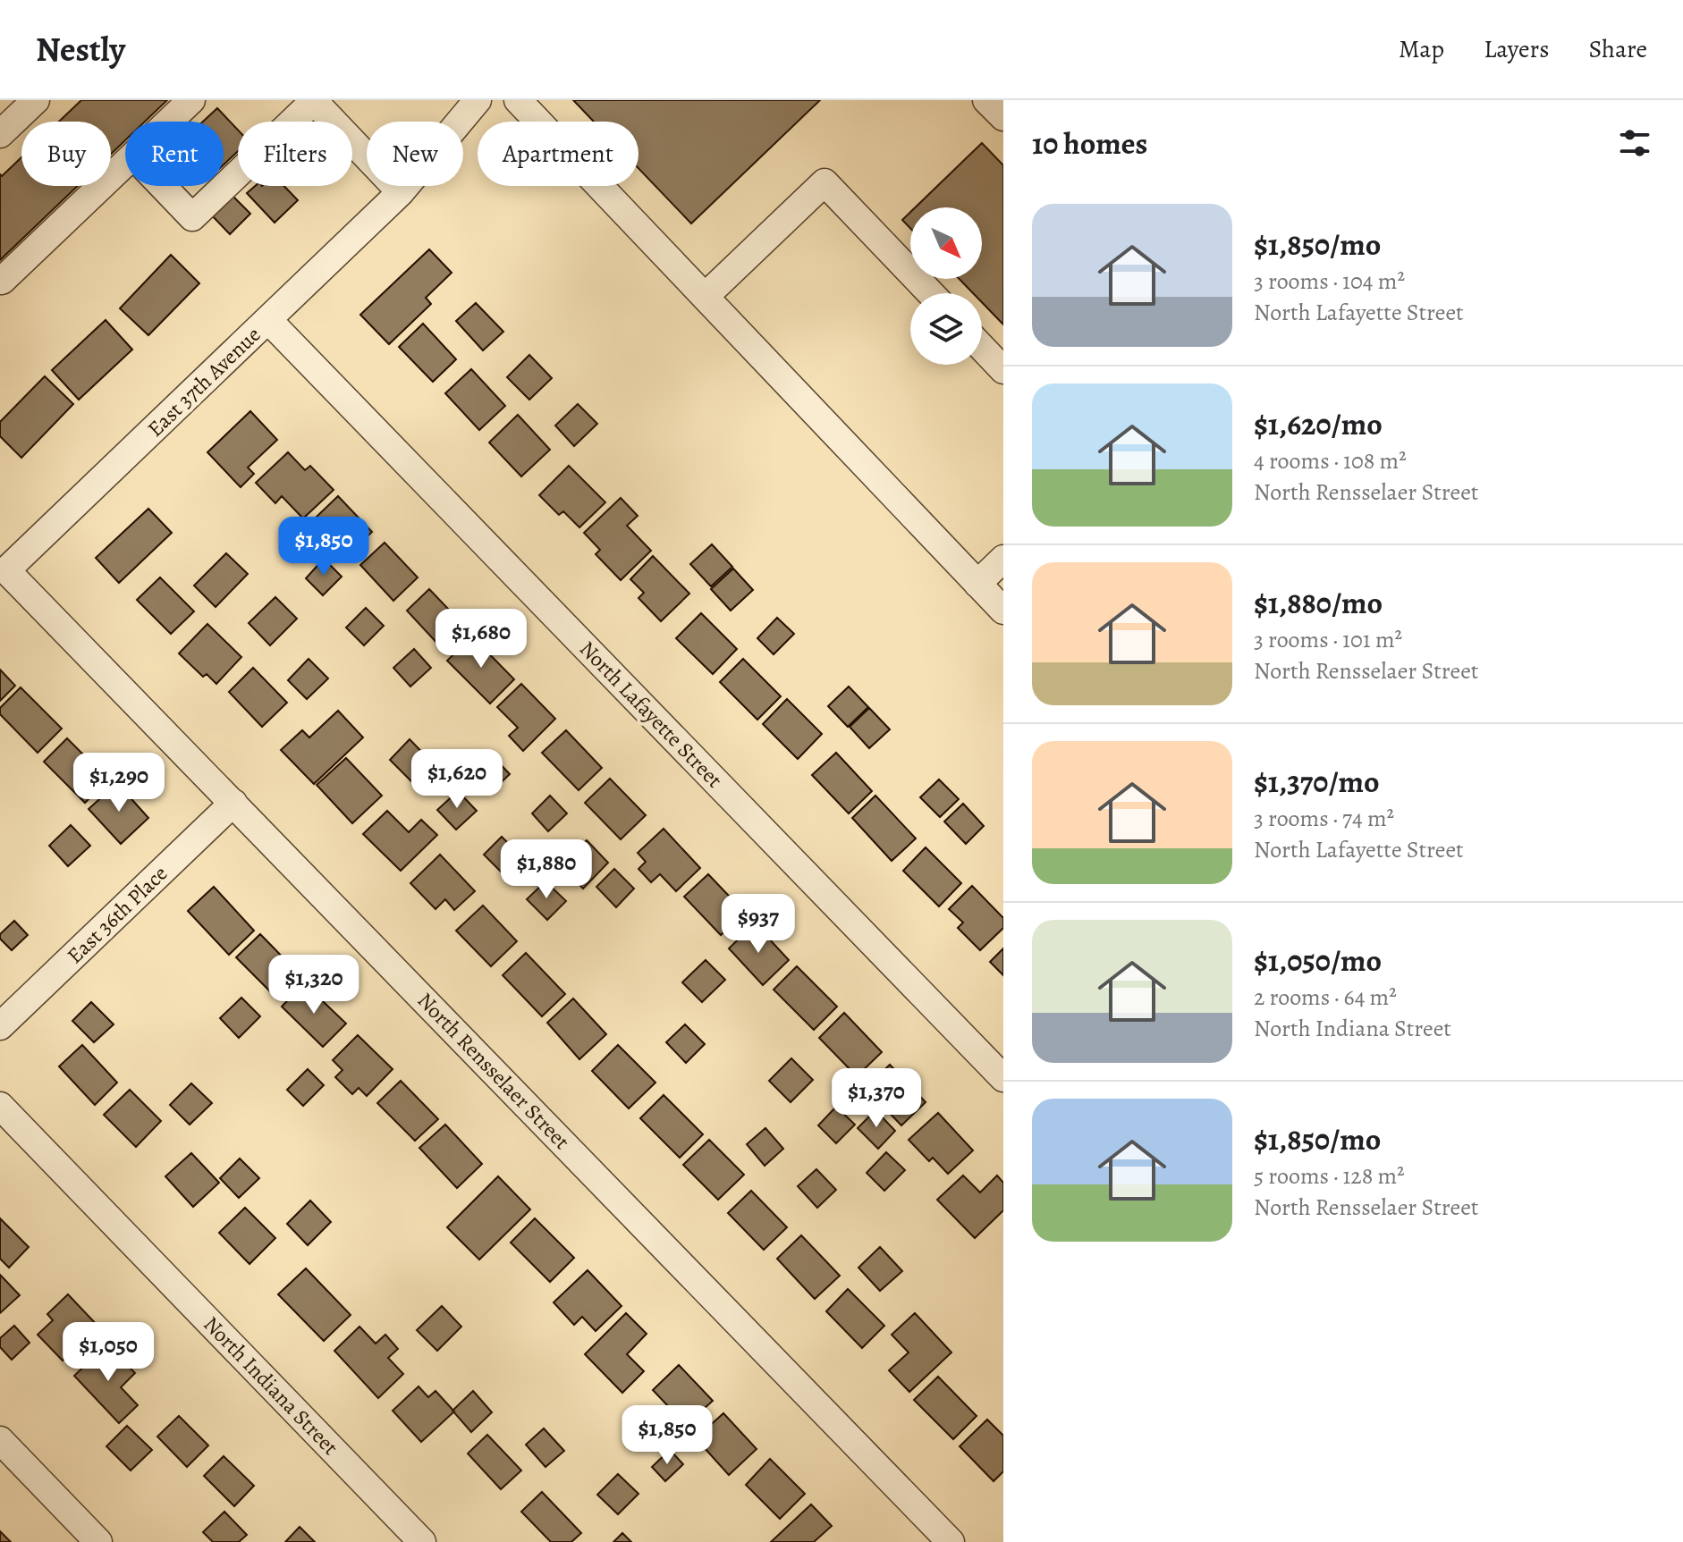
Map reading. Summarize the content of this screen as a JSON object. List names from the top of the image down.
{
  "streets": {
    "street": [
      "East 37th Avenue",
      "North Lafayette Street",
      "East 36th Place",
      "North Rensselaer Street",
      "North Indiana Street"
    ]
  },
  "crossings": [
    ["East 37th Avenue", "North Lafayette Street"],
    ["East 37th Avenue", "North Rensselaer Street"],
    ["East 36th Place", "North Rensselaer Street"]
  ],
  "north": "bottom right",
  "page": {
    "header": "Nestly",
    "nav": ["Map", "Layers", "Share"],
    "heading": "10 homes",
    "chip": [
      "Buy",
      "Rent",
      "Filters",
      "New",
      "Apartment"
    ],
    "list": [
      {
        "name": "$1,850/mo",
        "note": "3 rooms · 104 m² · North Lafayette Street"
      },
      {
        "name": "$1,620/mo",
        "note": "4 rooms · 108 m² · North Rensselaer Street"
      },
      {
        "name": "$1,880/mo",
        "note": "3 rooms · 101 m² · North Rensselaer Street"
      },
      {
        "name": "$1,370/mo",
        "note": "3 rooms · 74 m² · North Lafayette Street"
      },
      {
        "name": "$1,050/mo",
        "note": "2 rooms · 64 m² · North Indiana Street"
      },
      {
        "name": "$1,850/mo",
        "note": "5 rooms · 128 m² · North Rensselaer Street"
      }
    ],
    "price": [
      "$1,850",
      "$1,680",
      "$1,620",
      "$1,290",
      "$1,880",
      "$937",
      "$1,320",
      "$1,370",
      "$1,050",
      "$1,850"
    ]
  }
}
